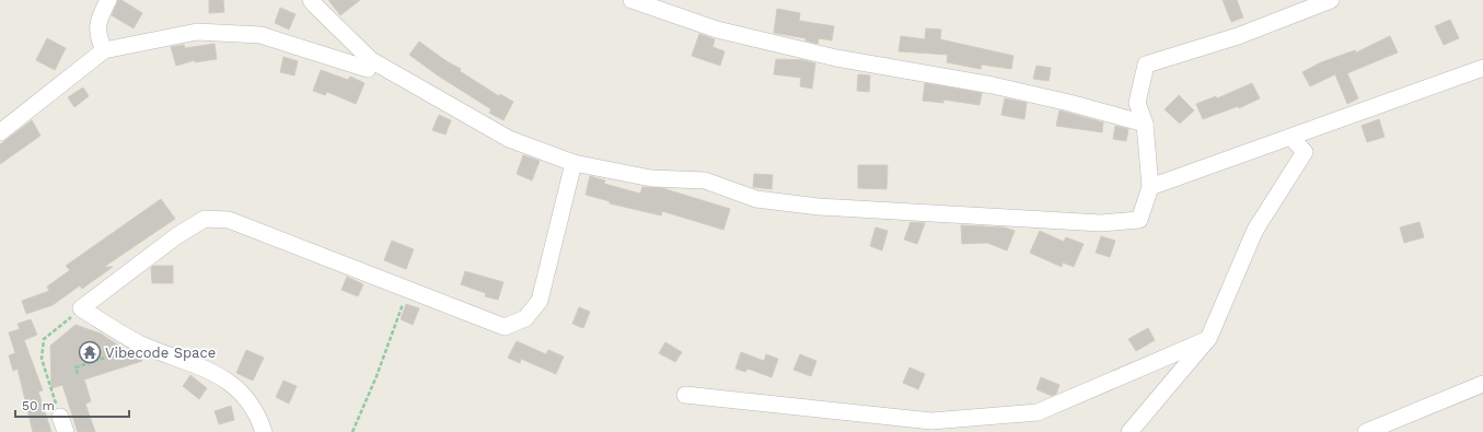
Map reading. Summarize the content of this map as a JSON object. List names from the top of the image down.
{
  "places": {
    "temple": ["Vibecode Space"]
  },
  "scale_bar": "50 m"
}
